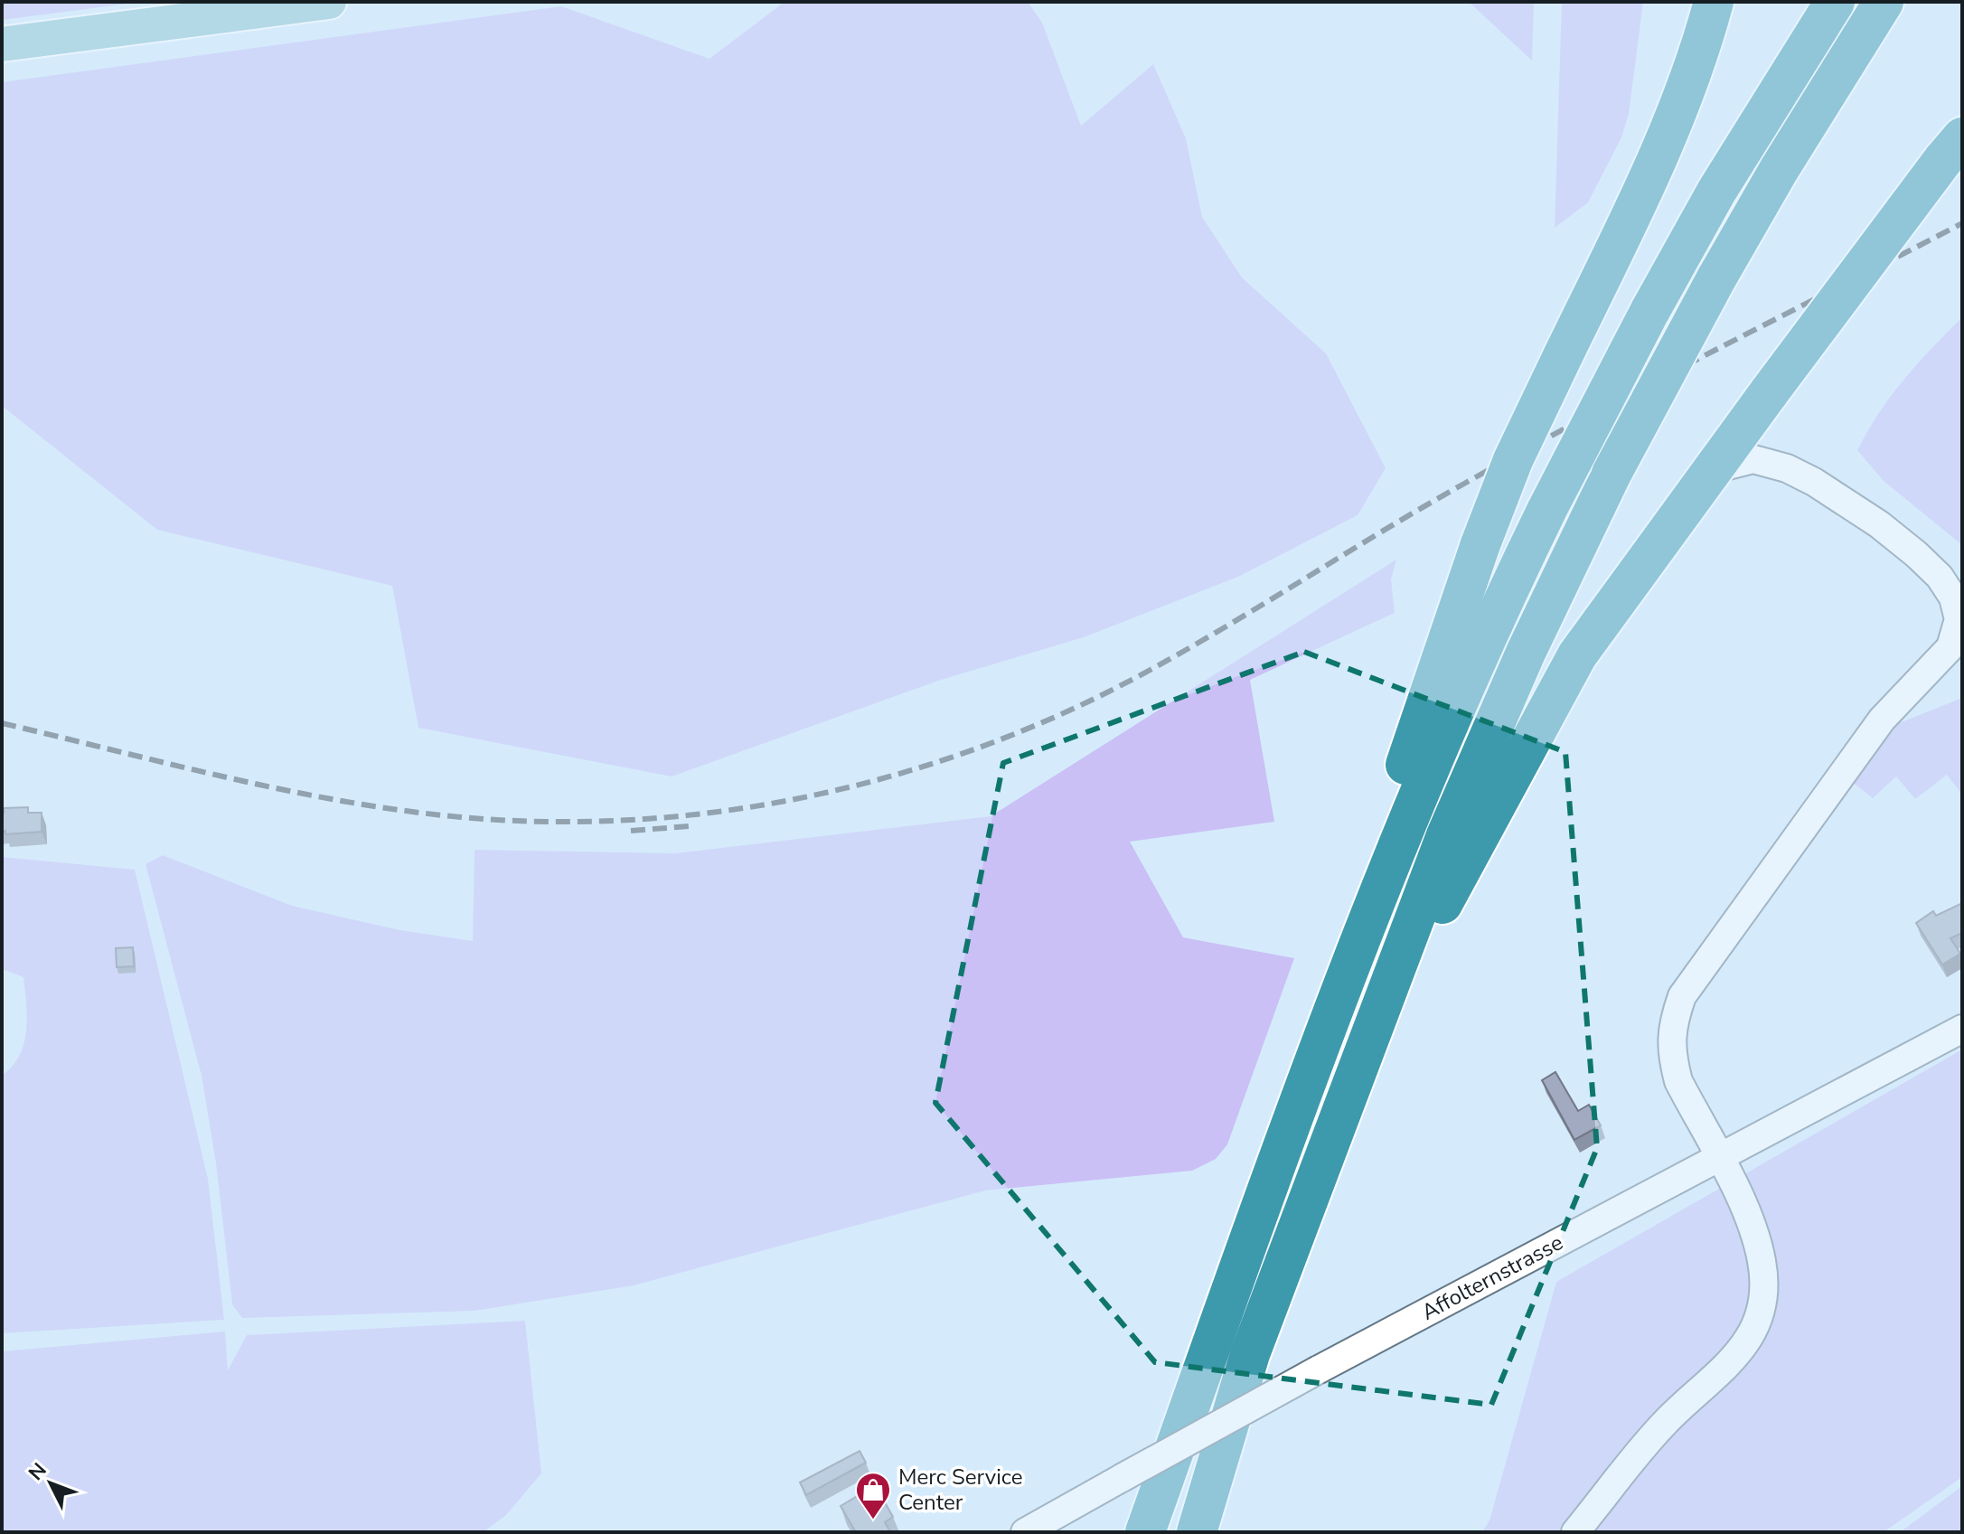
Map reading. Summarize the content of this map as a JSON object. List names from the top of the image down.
{
  "streets": {
    "street": ["Affolternstrasse"]
  },
  "places": {
    "shop": ["Merc Service Center"]
  },
  "north": "top left"
}
